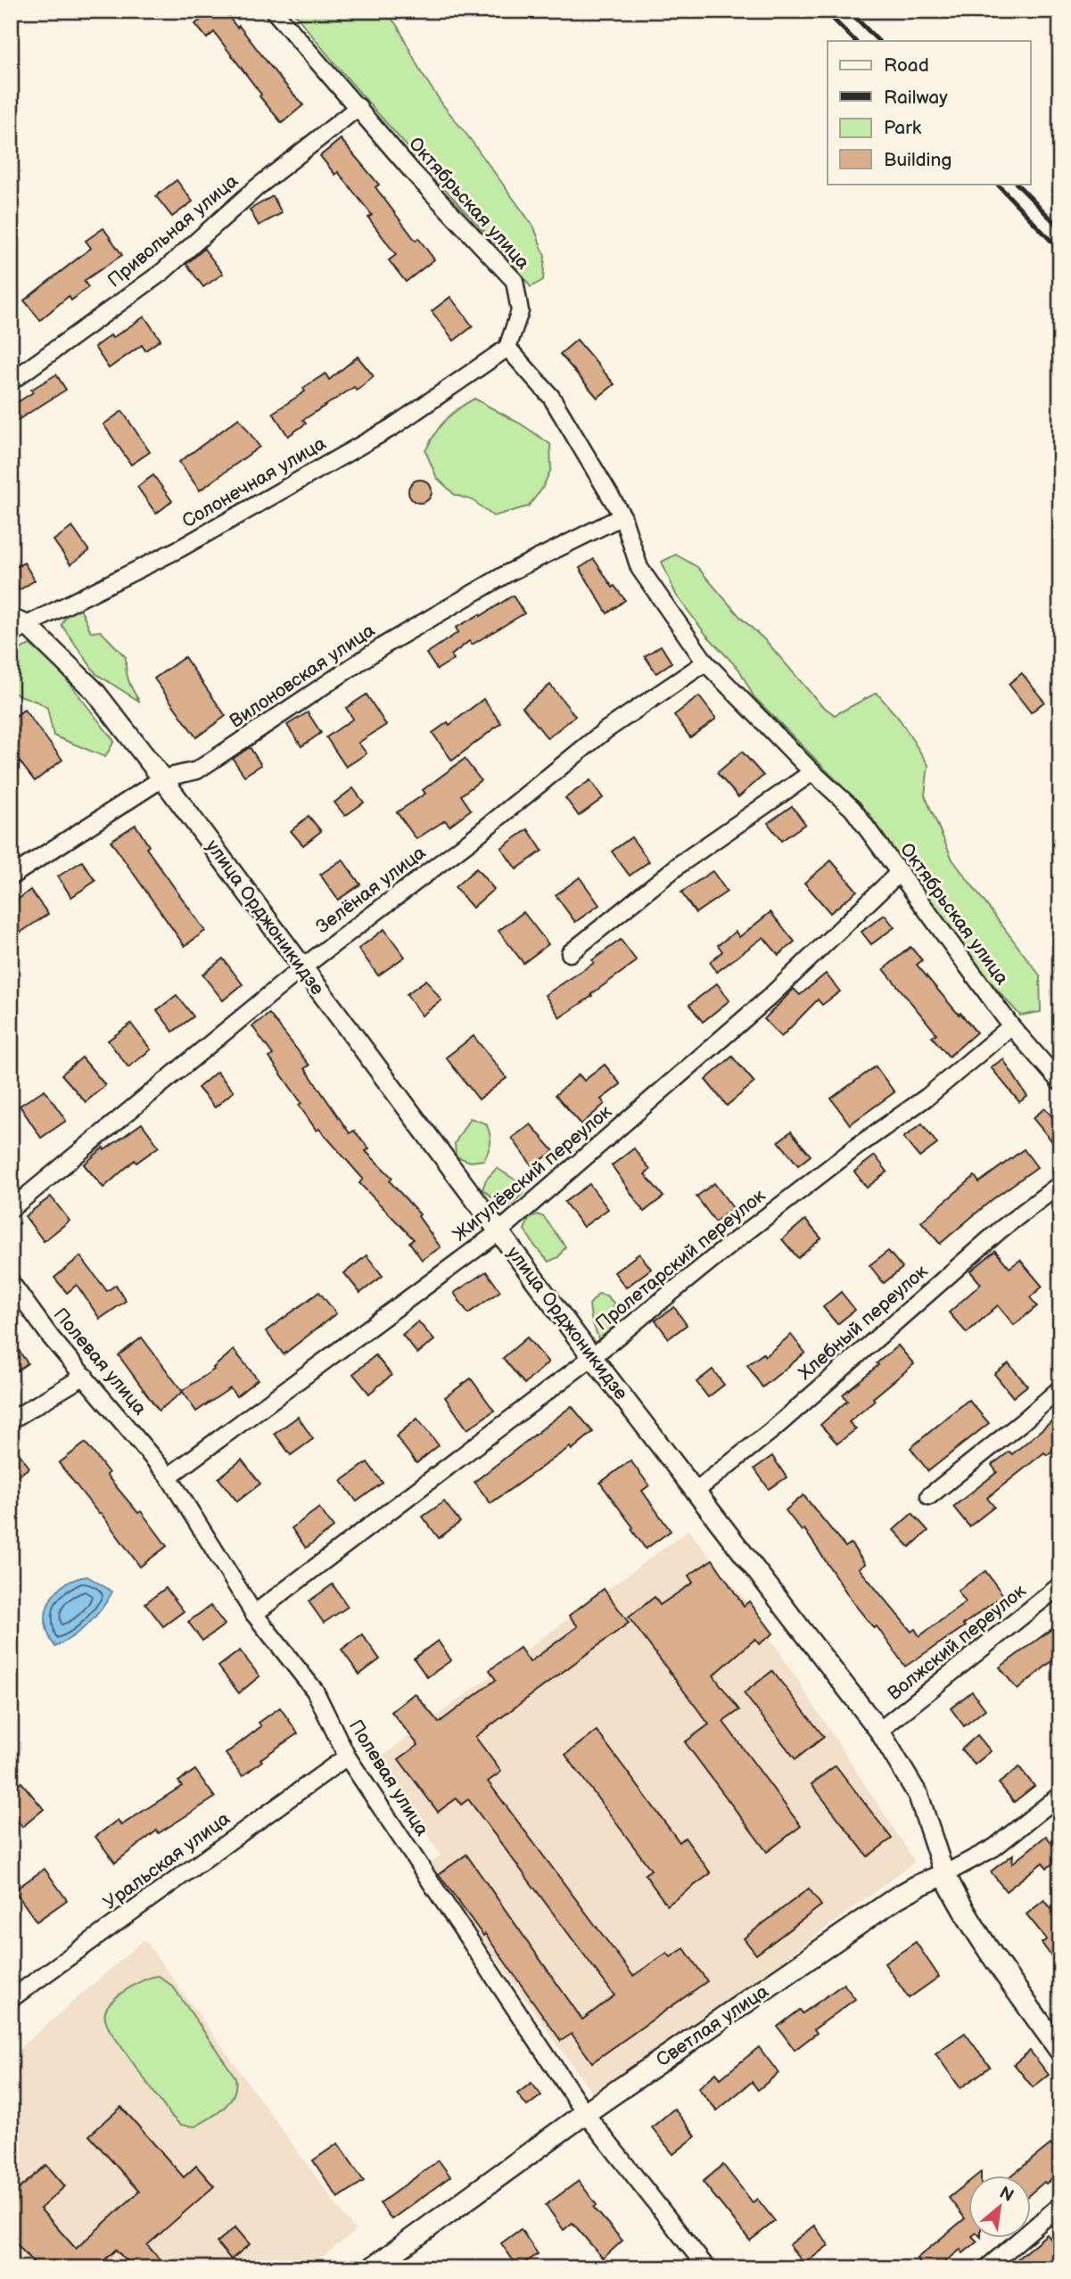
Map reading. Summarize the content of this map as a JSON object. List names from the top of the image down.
{
  "streets": {
    "main road": ["улица Орджоникидзе", "Светлая улица"],
    "street": [
      "Октябрьская улица",
      "Привольная улица",
      "Солонечная улица",
      "Вилоновская улица",
      "Зелёная улица",
      "Жигулёвский переулок",
      "Пролетарский переулок",
      "Хлебный переулок",
      "Полевая улица",
      "Волжский переулок",
      "Уральская улица"
    ]
  },
  "crossings": [
    ["Октябрьская улица", "Привольная улица"],
    ["Октябрьская улица", "Солонечная улица"],
    ["Октябрьская улица", "Вилоновская улица"],
    ["Октябрьская улица", "Зелёная улица"],
    ["Октябрьская улица", "Жигулёвский переулок"],
    ["Октябрьская улица", "Пролетарский переулок"],
    ["Солонечная улица", "улица Орджоникидзе"],
    ["Вилоновская улица", "улица Орджоникидзе"],
    ["Зелёная улица", "улица Орджоникидзе"],
    ["улица Орджоникидзе", "Жигулёвский переулок"],
    ["улица Орджоникидзе", "Пролетарский переулок"],
    ["улица Орджоникидзе", "Хлебный переулок"],
    ["улица Орджоникидзе", "Волжский переулок"],
    ["улица Орджоникидзе", "Светлая улица"],
    ["Жигулёвский переулок", "Полевая улица"],
    ["Пролетарский переулок", "Полевая улица"],
    ["Полевая улица", "Уральская улица"],
    ["Полевая улица", "Светлая улица"]
  ],
  "legend": [
    "Road",
    "Railway",
    "Park",
    "Building"
  ],
  "north": "top right"
}
